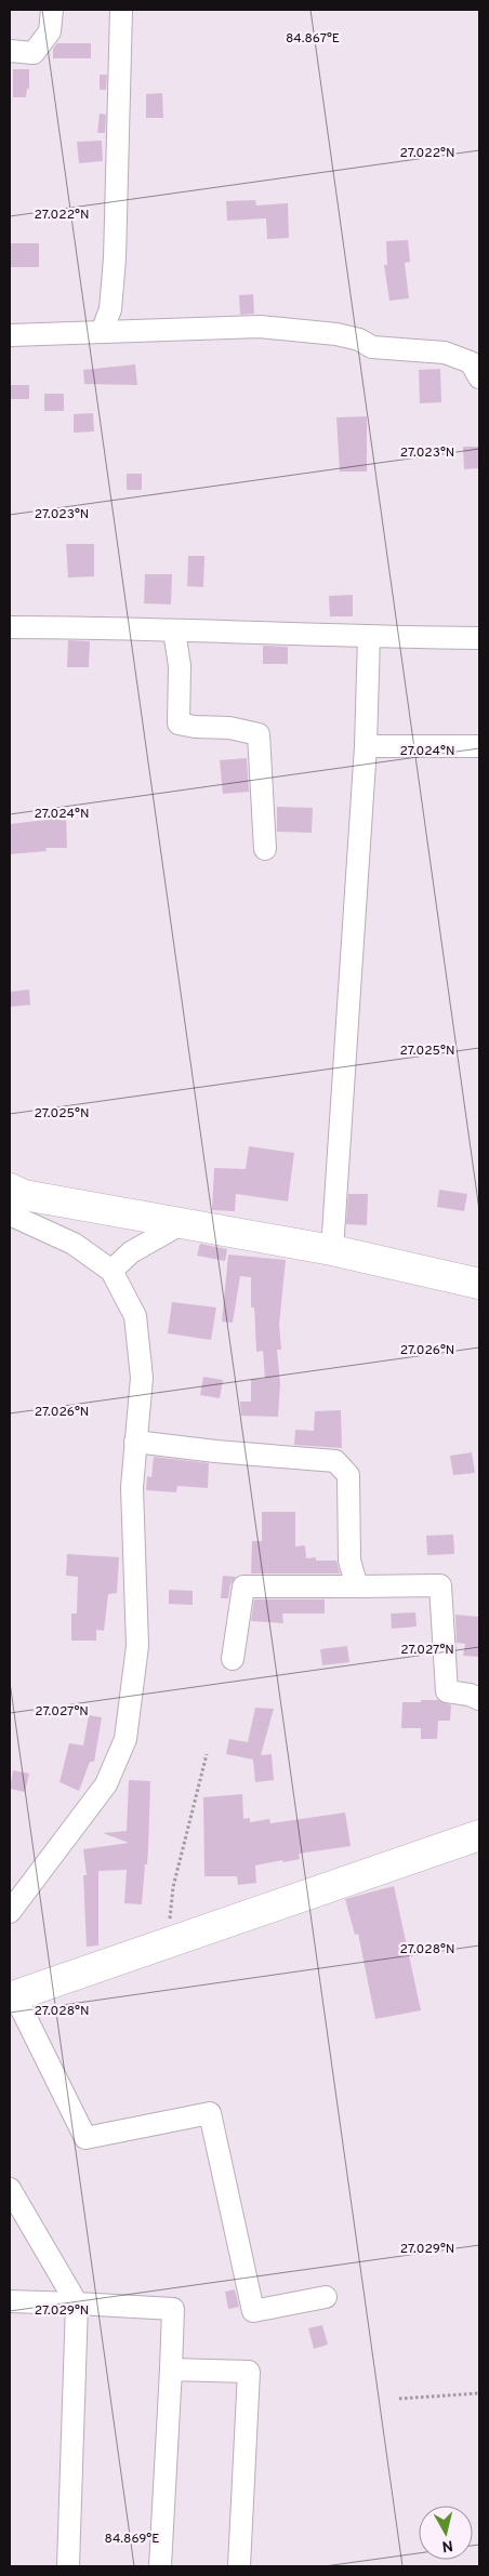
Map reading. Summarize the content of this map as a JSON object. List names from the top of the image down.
{
  "north": "bottom",
  "coordinates": [
    "84.867°E",
    "27.022°N",
    "27.023°N",
    "27.024°N",
    "27.025°N",
    "27.026°N",
    "27.027°N",
    "27.028°N",
    "27.029°N",
    "84.869°E"
  ]
}
